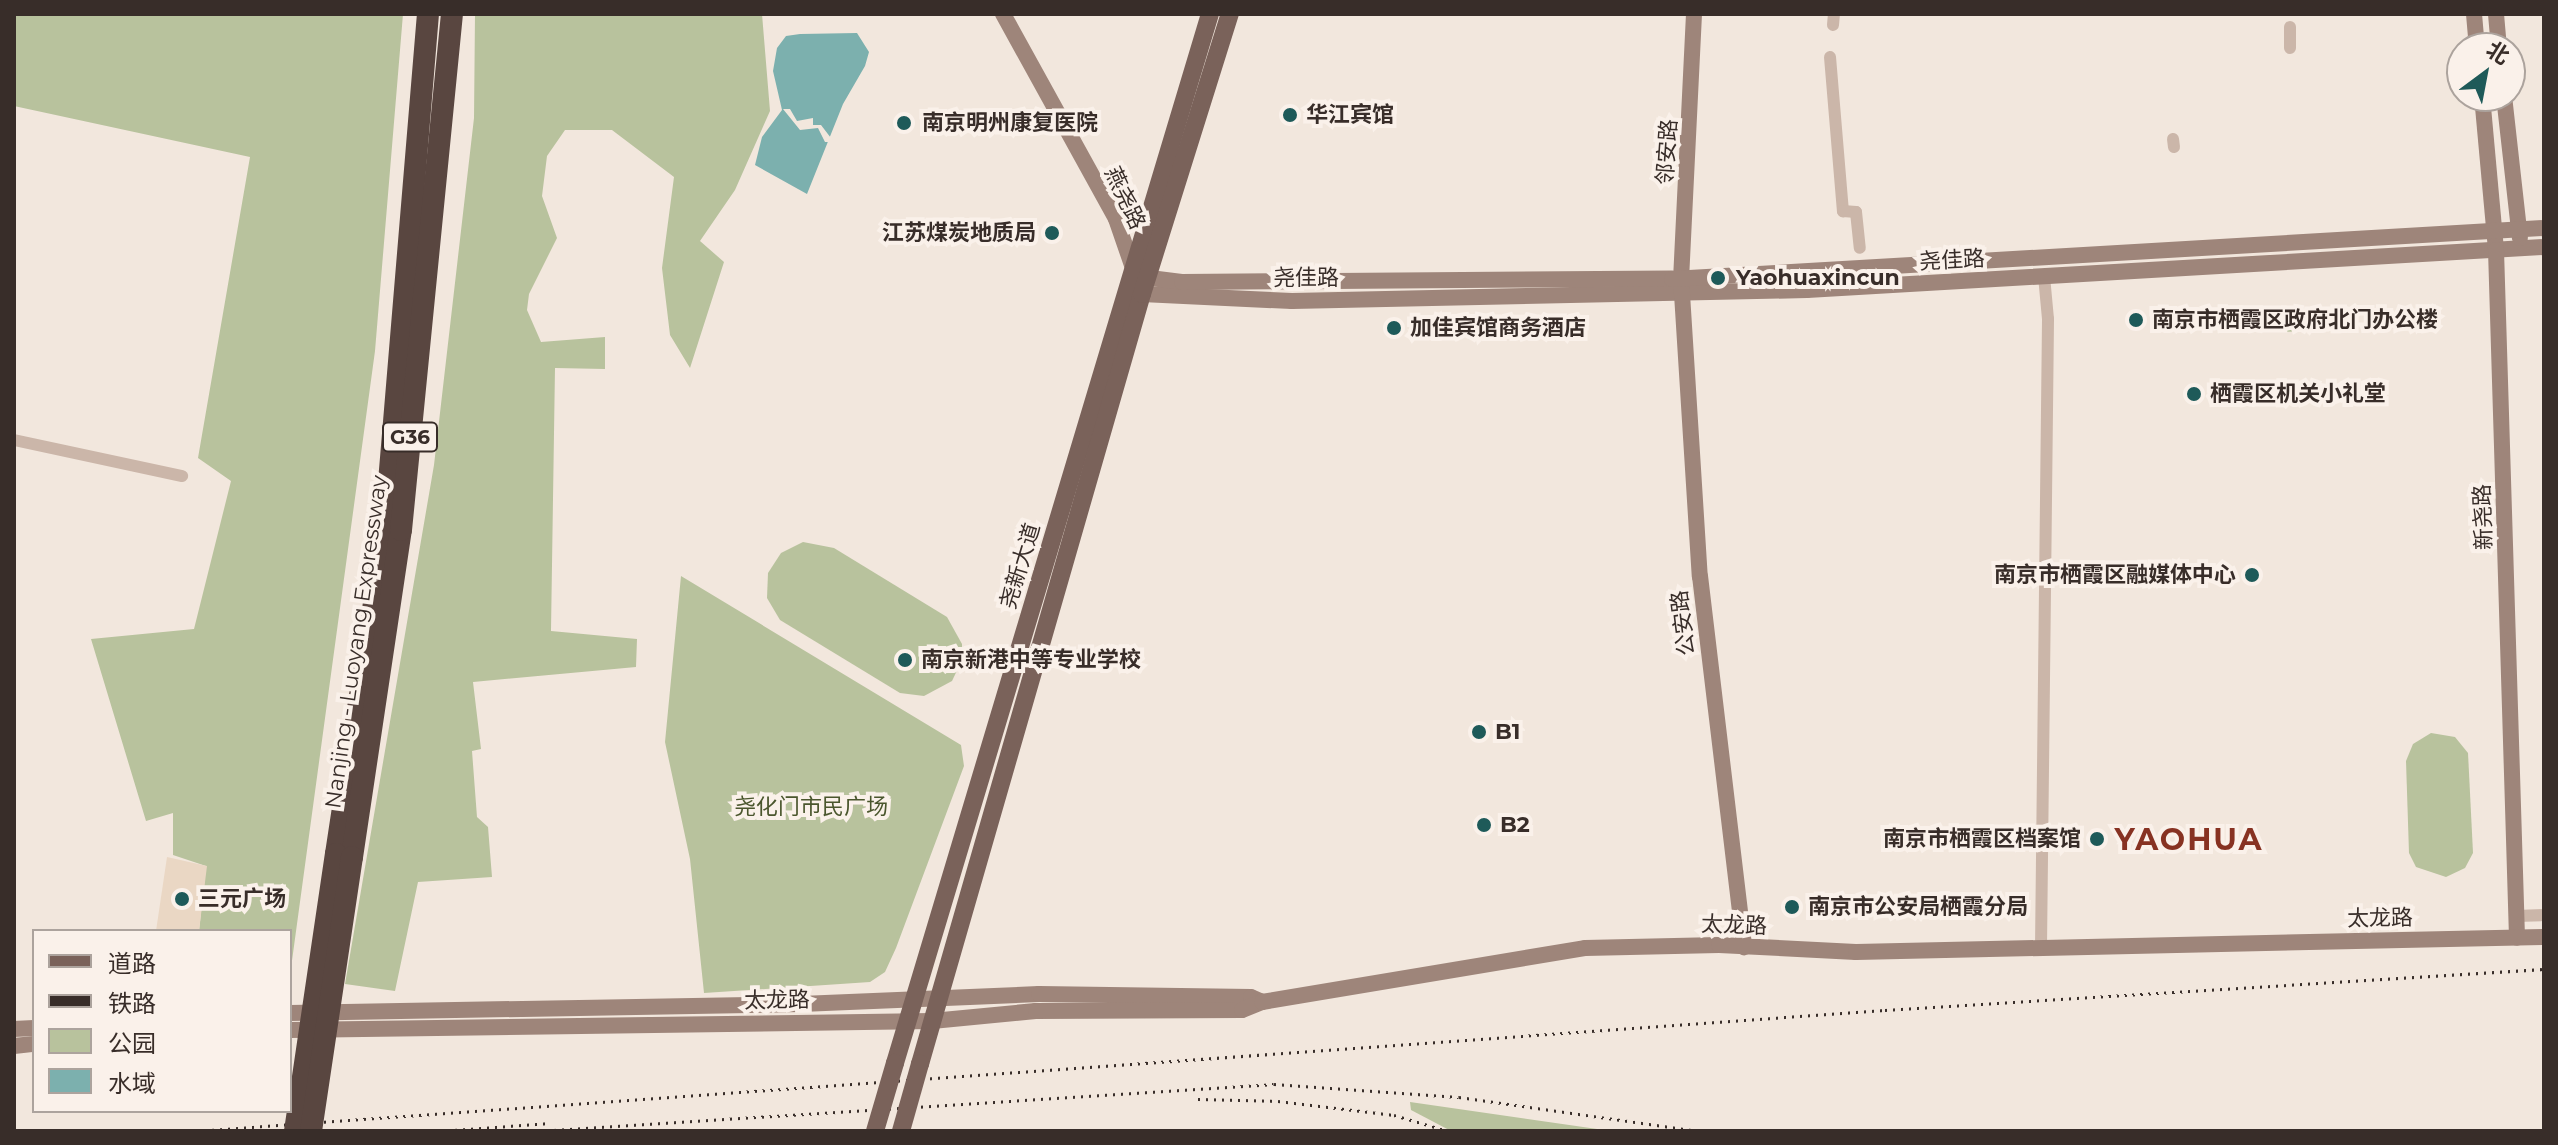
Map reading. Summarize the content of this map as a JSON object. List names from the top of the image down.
{
  "streets": {
    "highway": ["G36", "Nanjing - Luoyang Expressway"],
    "main road": [
      "邻安路",
      "燕尧路",
      "尧佳路",
      "新尧路",
      "尧新大道",
      "公安路",
      "太龙路"
    ]
  },
  "crossings": [
    ["邻安路", "尧佳路"],
    ["邻安路", "公安路"],
    ["燕尧路", "尧佳路"],
    ["燕尧路", "尧新大道"],
    ["尧佳路", "新尧路"],
    ["尧佳路", "尧新大道"],
    ["尧佳路", "公安路"],
    ["新尧路", "太龙路"],
    ["尧新大道", "太龙路"],
    ["公安路", "太龙路"]
  ],
  "districts": ["YAOHUA"],
  "parks": ["尧化门市民广场"],
  "places": [
    "华江宾馆",
    "南京明州康复医院",
    "江苏煤炭地质局",
    "Yaohuaxincun",
    "南京市栖霞区政府北门办公楼",
    "加佳宾馆商务酒店",
    "栖霞区机关小礼堂",
    "南京市栖霞区融媒体中心",
    "南京新港中等专业学校",
    "B1",
    "B2",
    "南京市栖霞区档案馆",
    "三元广场",
    "南京市公安局栖霞分局"
  ],
  "legend": [
    "道路",
    "铁路",
    "公园",
    "水域"
  ],
  "north": "top right"
}
